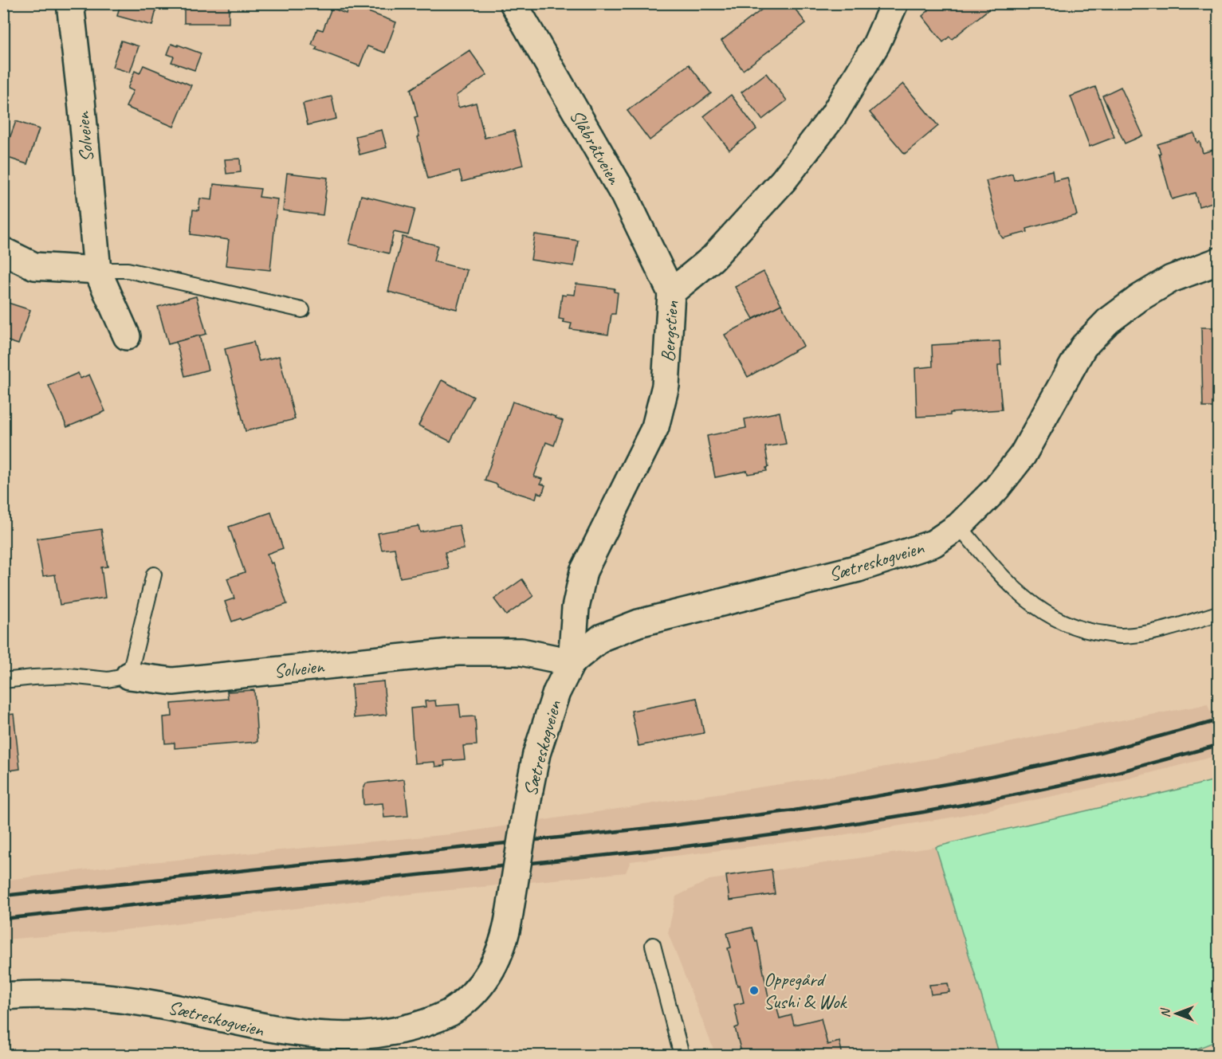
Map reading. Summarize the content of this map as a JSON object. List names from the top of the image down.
{
  "streets": {
    "street": [
      "Solveien",
      "Slåbråtveien",
      "Bergstien",
      "Sætreskogveien"
    ]
  },
  "crossings": [
    ["Solveien", "Bergstien"],
    ["Solveien", "Sætreskogveien"],
    ["Slåbråtveien", "Bergstien"],
    ["Bergstien", "Sætreskogveien"]
  ],
  "places": ["Oppegård Sushi & Wok"],
  "north": "left"
}
